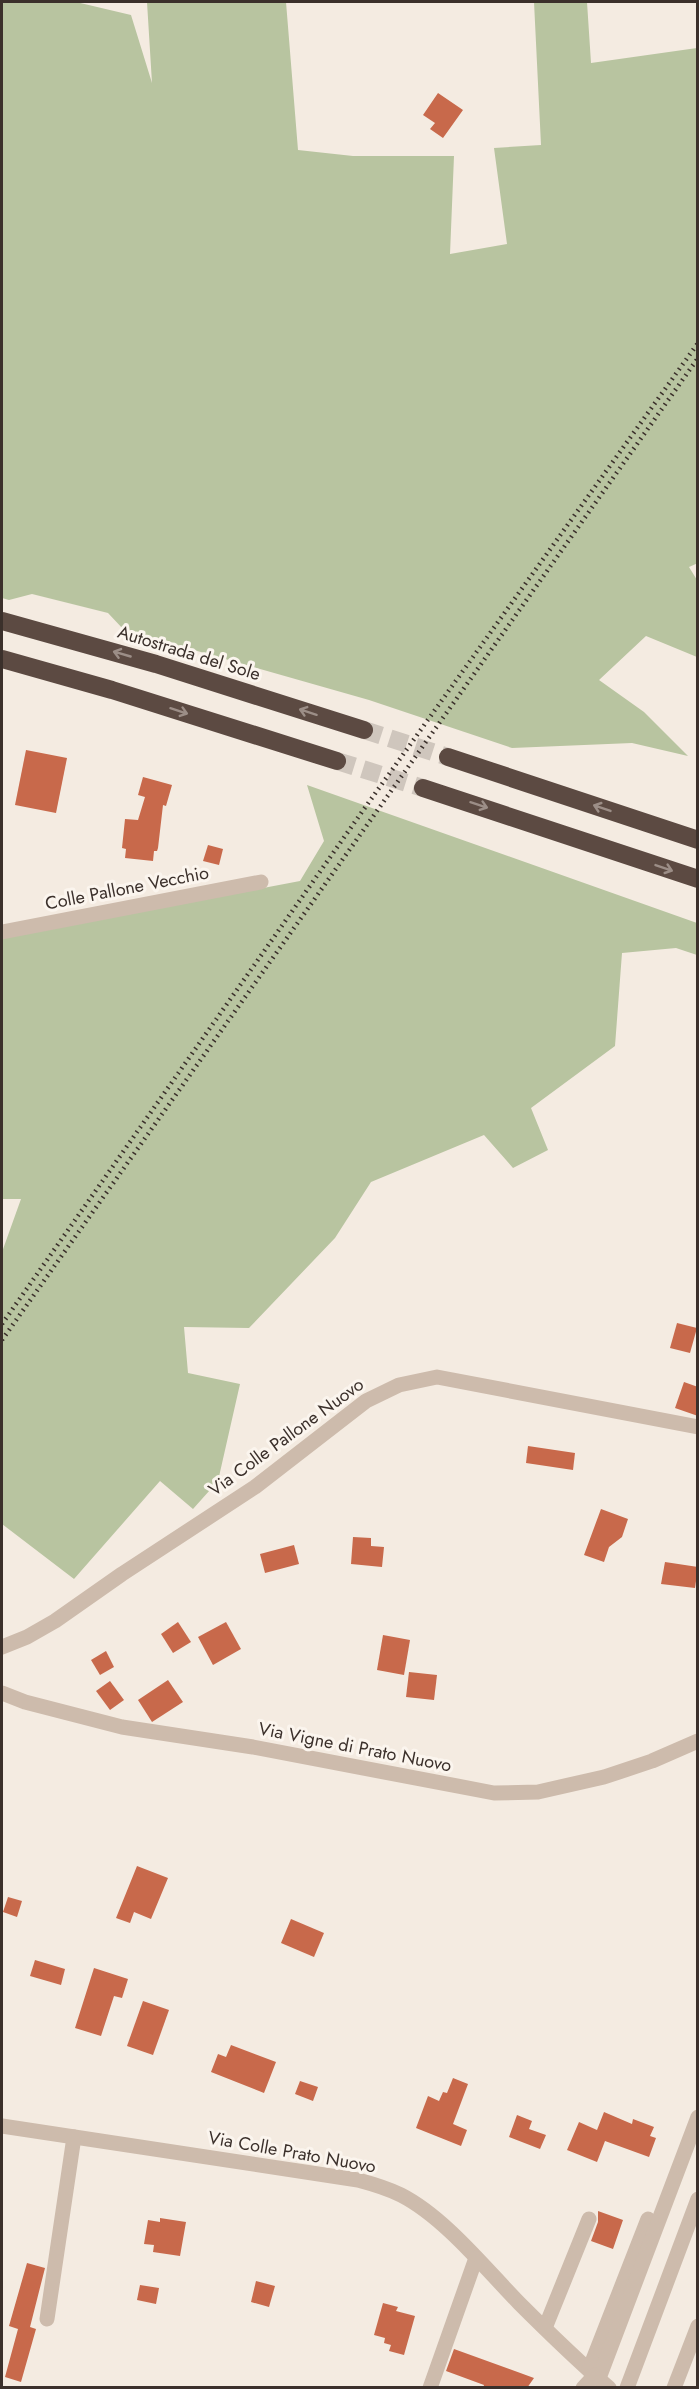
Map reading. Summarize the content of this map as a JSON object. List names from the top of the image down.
{
  "streets": {
    "highway": ["Autostrada del Sole"],
    "street": [
      "Colle Pallone Vecchio",
      "Via Colle Pallone Nuovo",
      "Via Vigne di Prato Nuovo",
      "Via Colle Prato Nuovo"
    ]
  }
}
